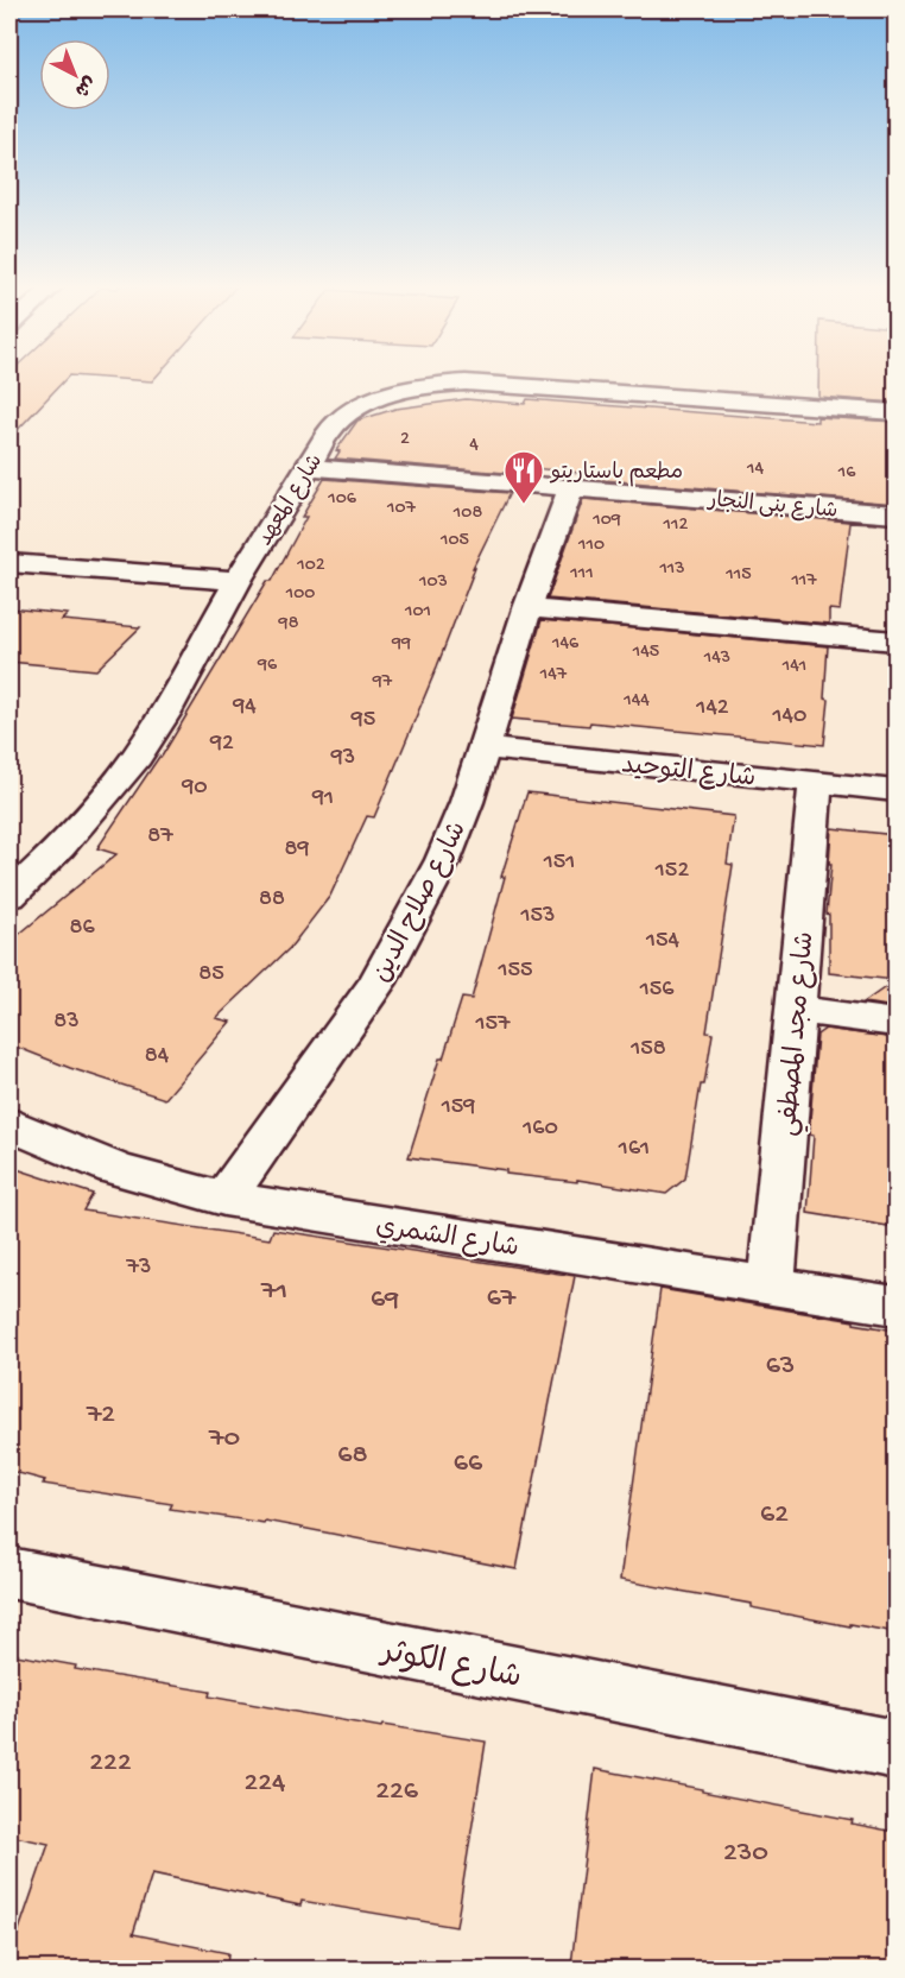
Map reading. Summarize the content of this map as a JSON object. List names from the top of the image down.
{
  "streets": {
    "street": [
      "شارع المعهد",
      "شارع بنى النجار",
      "شارع التوحيد",
      "شارع صلاح الدين",
      "شارع مجد المصطفي",
      "شارع الشمري",
      "شارع الكوثر"
    ]
  },
  "crossings": [
    ["شارع المعهد", "شارع بنى النجار"],
    ["شارع بنى النجار", "شارع صلاح الدين"],
    ["شارع التوحيد", "شارع صلاح الدين"],
    ["شارع التوحيد", "شارع مجد المصطفي"],
    ["شارع صلاح الدين", "شارع الشمري"],
    ["شارع مجد المصطفي", "شارع الشمري"]
  ],
  "places": {
    "restaurant": ["مطعم باستاريتو"]
  },
  "house_numbers": [
    "2",
    "4",
    "14",
    "16",
    "106",
    "107",
    "108",
    "109",
    "112",
    "105",
    "110",
    "102",
    "113",
    "111",
    "115",
    "117",
    "103",
    "100",
    "101",
    "98",
    "99",
    "146",
    "145",
    "143",
    "96",
    "141",
    "147",
    "97",
    "144",
    "94",
    "142",
    "140",
    "95",
    "92",
    "93",
    "90",
    "91",
    "87",
    "89",
    "151",
    "152",
    "88",
    "153",
    "86",
    "154",
    "155",
    "85",
    "156",
    "83",
    "157",
    "158",
    "84",
    "159",
    "160",
    "161",
    "73",
    "71",
    "67",
    "69",
    "63",
    "72",
    "70",
    "68",
    "66",
    "62",
    "222",
    "224",
    "226",
    "230"
  ],
  "north": "bottom right"
}
